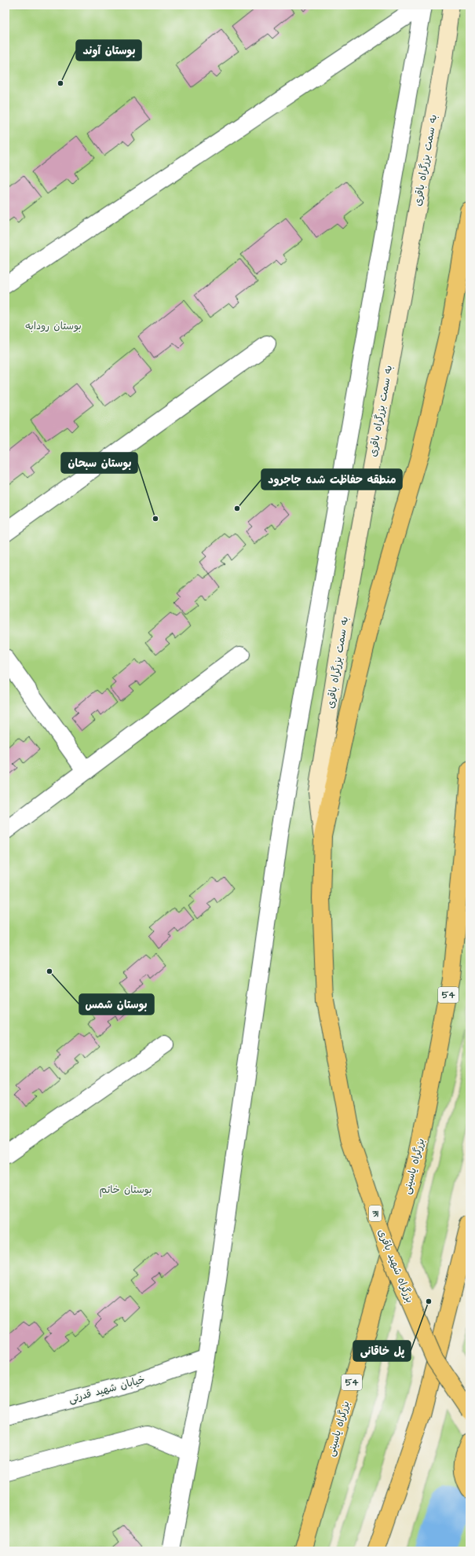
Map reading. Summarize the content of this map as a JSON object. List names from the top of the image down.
{
  "streets": {
    "highway": [
      "54",
      "بزرگراه یاسینی",
      "31",
      "بزرگراه شهید باقری"
    ],
    "main road": ["به سمت بزرگراه باقری"],
    "street": ["خیابان شهید قدرتی"]
  },
  "crossings": [
    ["به سمت بزرگراه باقری", "بزرگراه شهید باقری"]
  ],
  "parks": ["بوستان رودابه", "بوستان خاتم"],
  "places": [
    "بوستان آوند",
    "منطقه حفاظت شده جاجرود",
    "بوستان سبحان",
    "بوستان شمس",
    "پل خاقانی"
  ]
}
